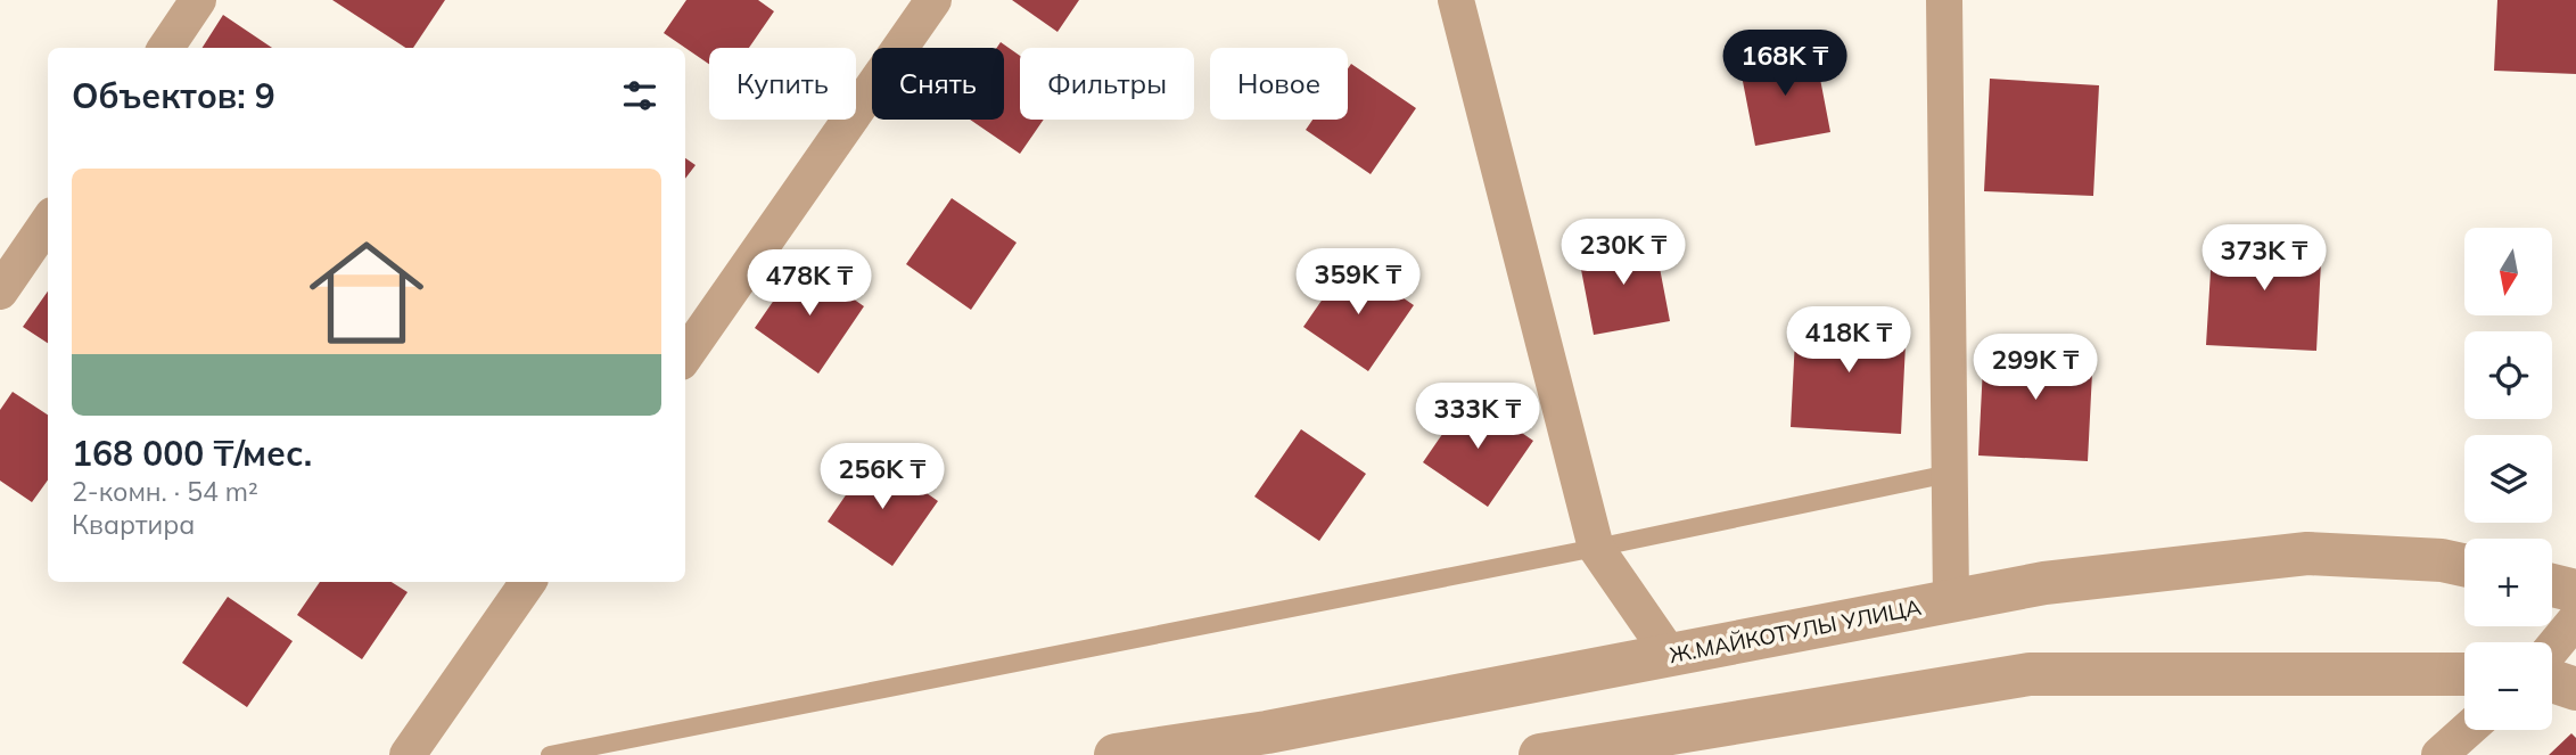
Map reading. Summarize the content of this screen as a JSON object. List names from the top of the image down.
{
  "streets": {
    "street": ["Ж.МАЙКОТУЛЫ УЛИЦА"]
  },
  "north": "bottom",
  "page": {
    "price": [
      "168K ₸",
      "230K ₸",
      "373K ₸",
      "359K ₸",
      "478K ₸",
      "418K ₸",
      "299K ₸",
      "333K ₸",
      "256K ₸"
    ],
    "chip": [
      "Купить",
      "Снять",
      "Фильтры",
      "Новое"
    ],
    "heading": "Объектов: 9",
    "list": [
      {
        "name": "168 000 ₸/мес.",
        "note": "2-комн. · 54 m² · Квартира"
      }
    ],
    "map_buttons": ["+", "−"]
  }
}
